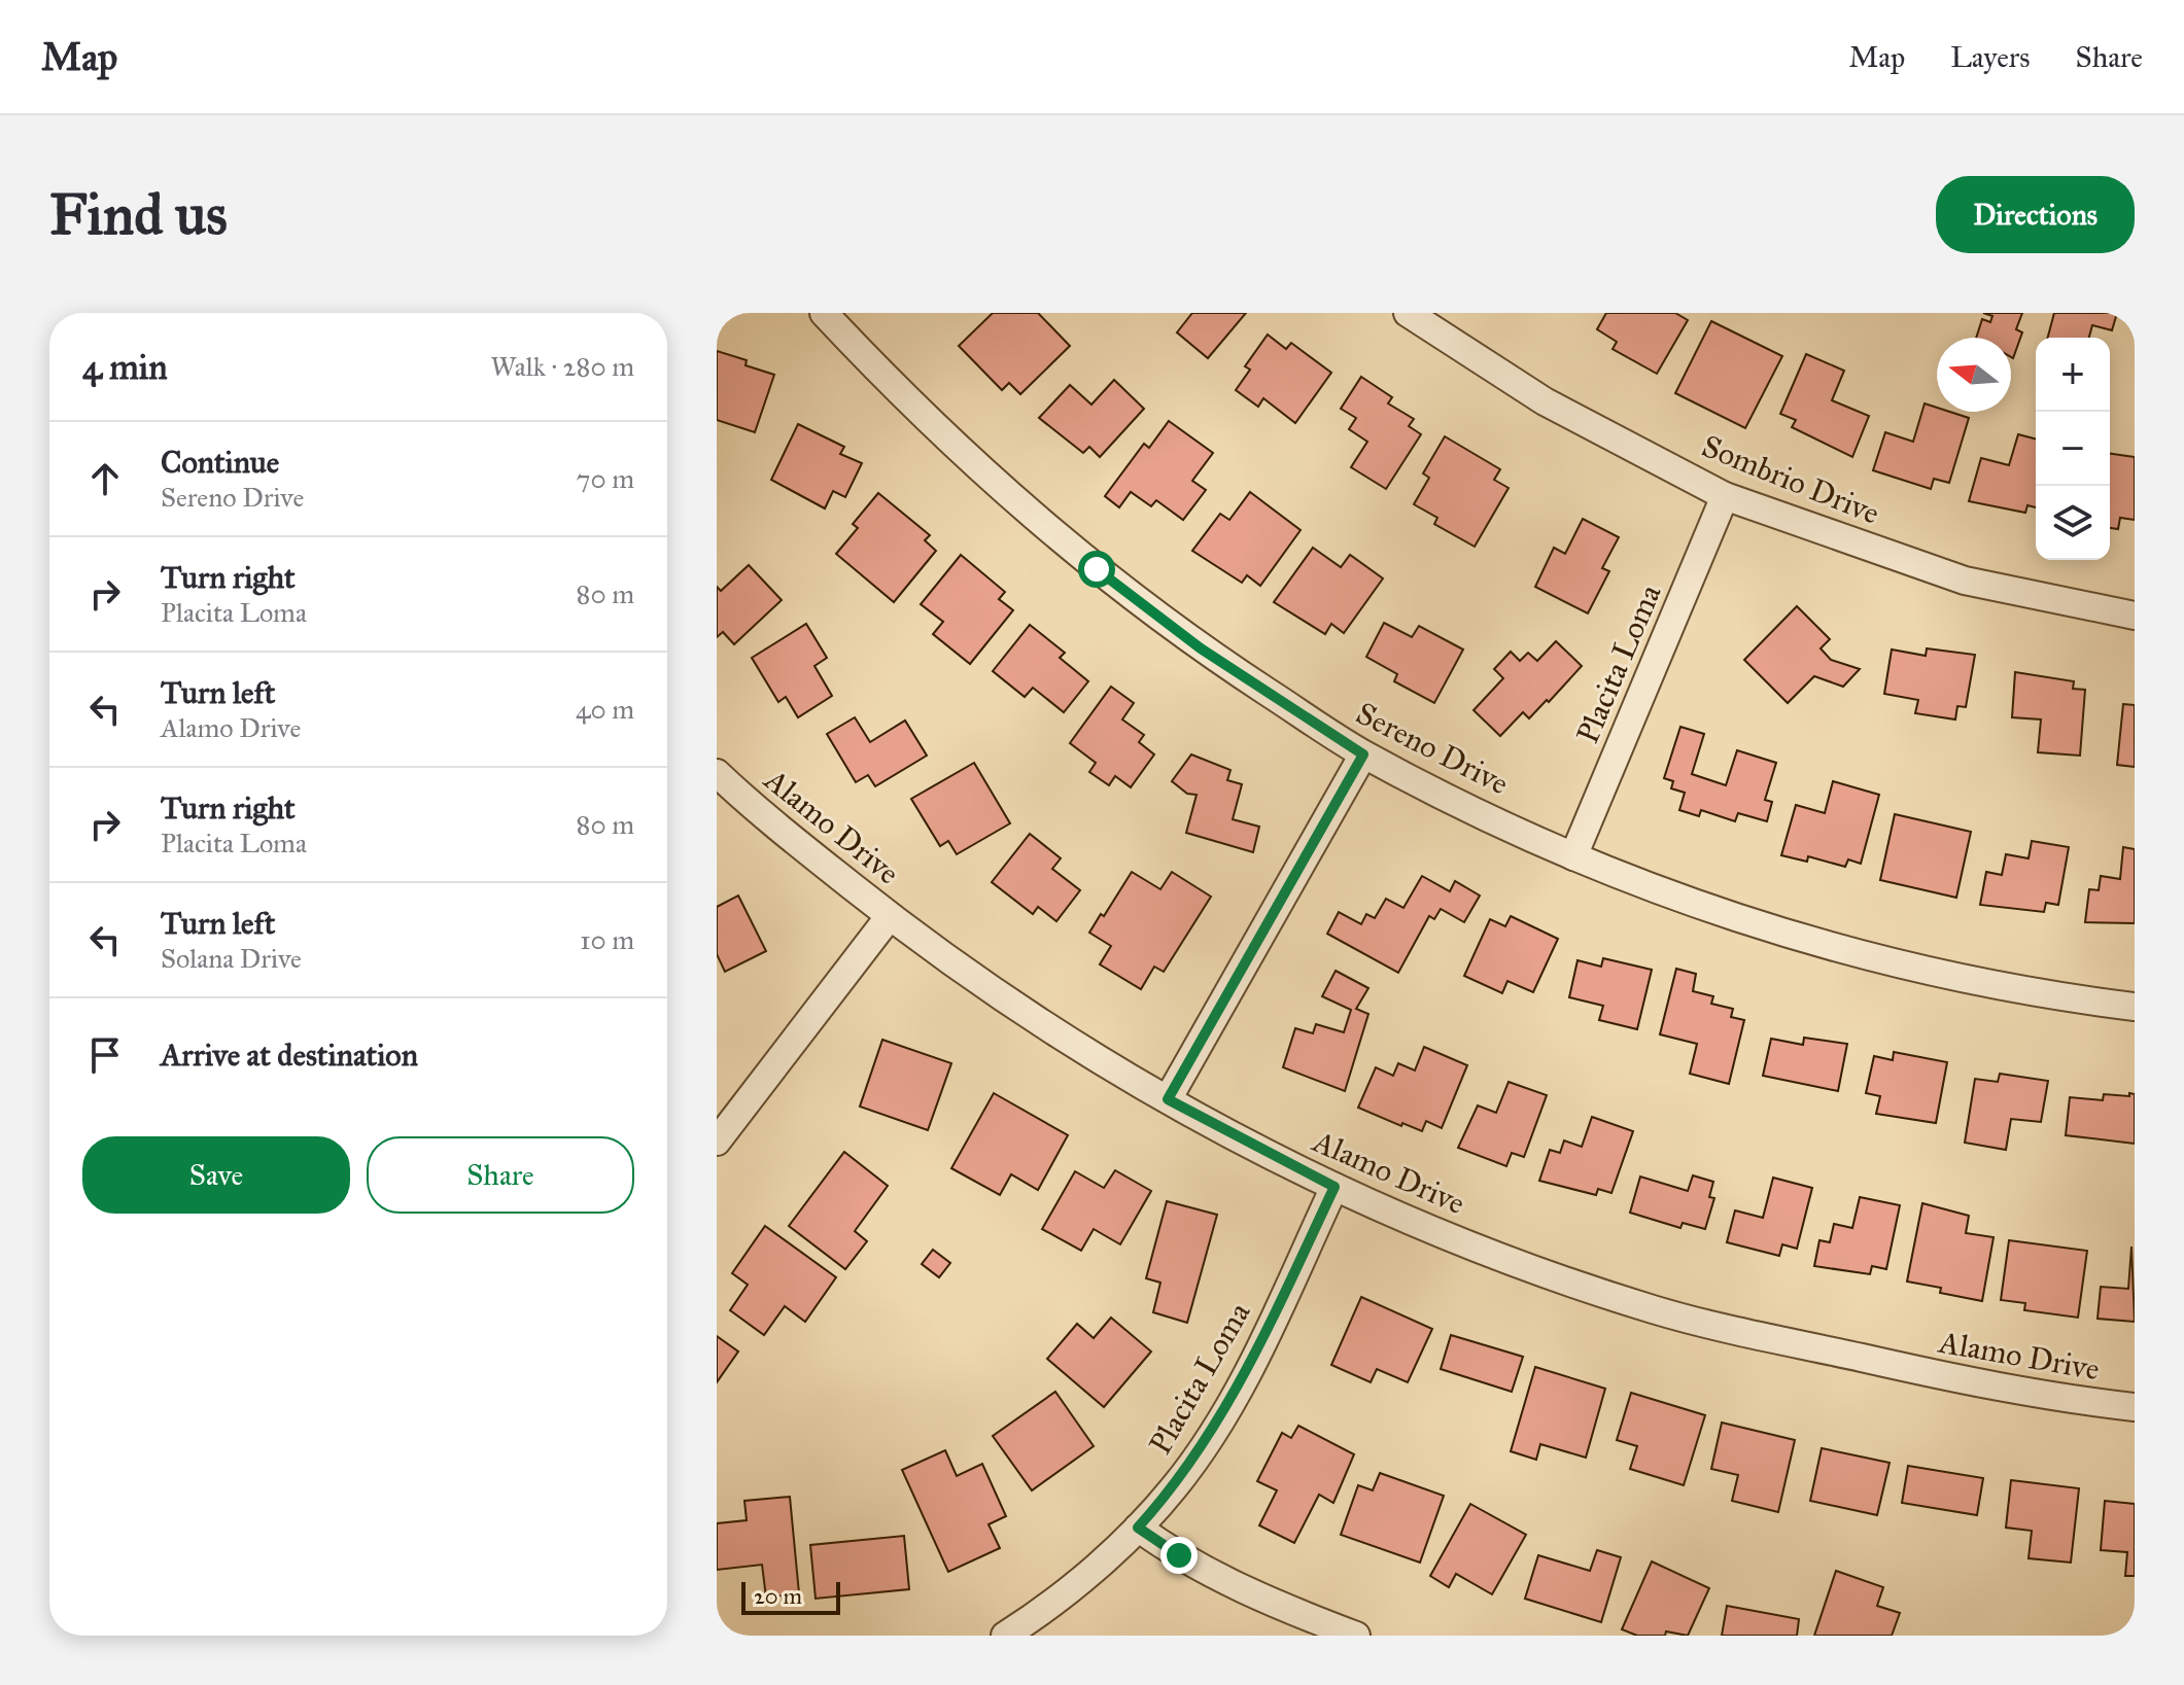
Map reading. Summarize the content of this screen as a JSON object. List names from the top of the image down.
{
  "streets": {
    "street": [
      "Sombrio Drive",
      "Placita Loma",
      "Sereno Drive",
      "Alamo Drive"
    ]
  },
  "crossings": [
    ["Sombrio Drive", "Placita Loma"],
    ["Placita Loma", "Sereno Drive"],
    ["Placita Loma", "Alamo Drive"]
  ],
  "scale_bar": "20 m",
  "north": "left",
  "page": {
    "header": "Map",
    "nav": ["Map", "Layers", "Share"],
    "buttons": [
      "Directions",
      ["Save", "Share"]
    ],
    "title": "Find us",
    "heading": ["4 min", "Walk · 280 m"],
    "map_buttons": ["+", "−"],
    "list": [
      ["Continue", "Sereno Drive", "70 m"],
      ["Turn right", "Placita Loma", "80 m"],
      ["Turn left", "Alamo Drive", "40 m"],
      ["Turn right", "Placita Loma", "80 m"],
      ["Turn left", "Solana Drive", "10 m"],
      "Arrive at destination"
    ],
    "scale": "20 m"
  }
}
